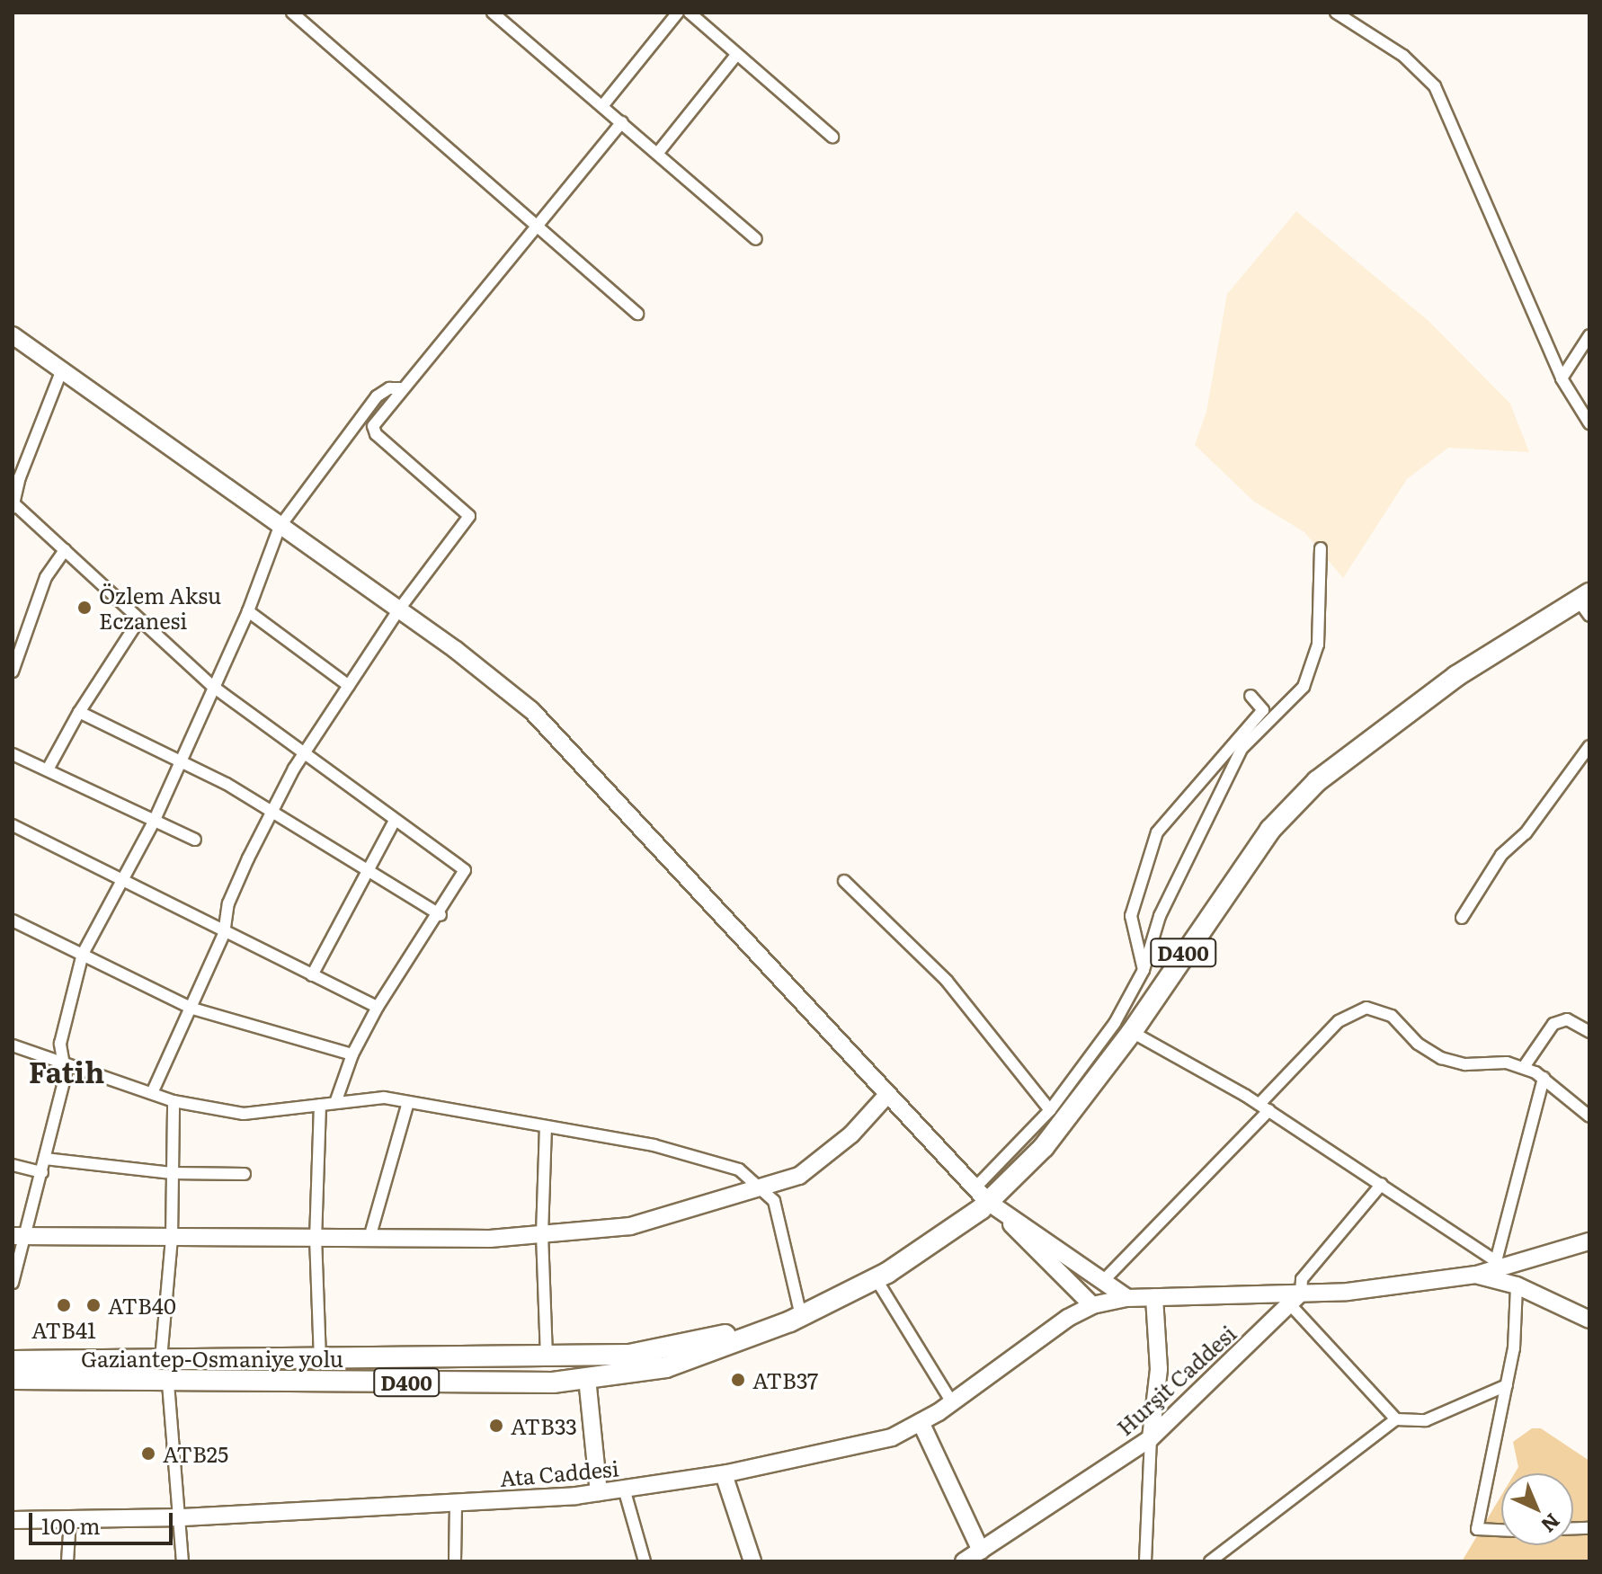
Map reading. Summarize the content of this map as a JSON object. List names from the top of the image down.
{
  "streets": {
    "highway": ["D400", "Gaziantep-Osmaniye yolu"],
    "street": ["Hurşit Caddesi", "Ata Caddesi"]
  },
  "districts": ["Fatih"],
  "places": [
    "Özlem Aksu Eczanesi",
    "ATB41",
    "ATB40",
    "ATB37",
    "ATB33",
    "ATB25"
  ],
  "scale_bar": "100 m",
  "north": "bottom right"
}
